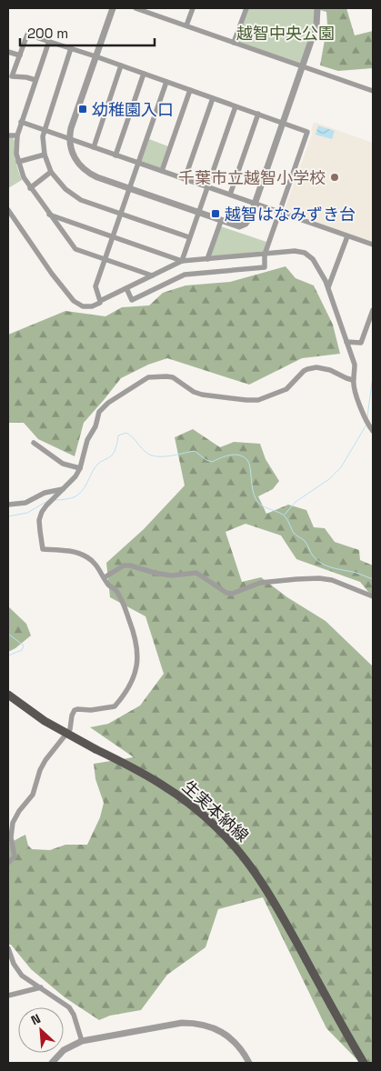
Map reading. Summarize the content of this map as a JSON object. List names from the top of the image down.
{
  "streets": {
    "main road": ["生実本納線"]
  },
  "parks": ["越智中央公園"],
  "places": {
    "transit": ["幼稚園入口", "越智はなみずき台"],
    "other": ["千葉市立越智小学校"]
  },
  "scale_bar": "200 m",
  "north": "top left"
}
